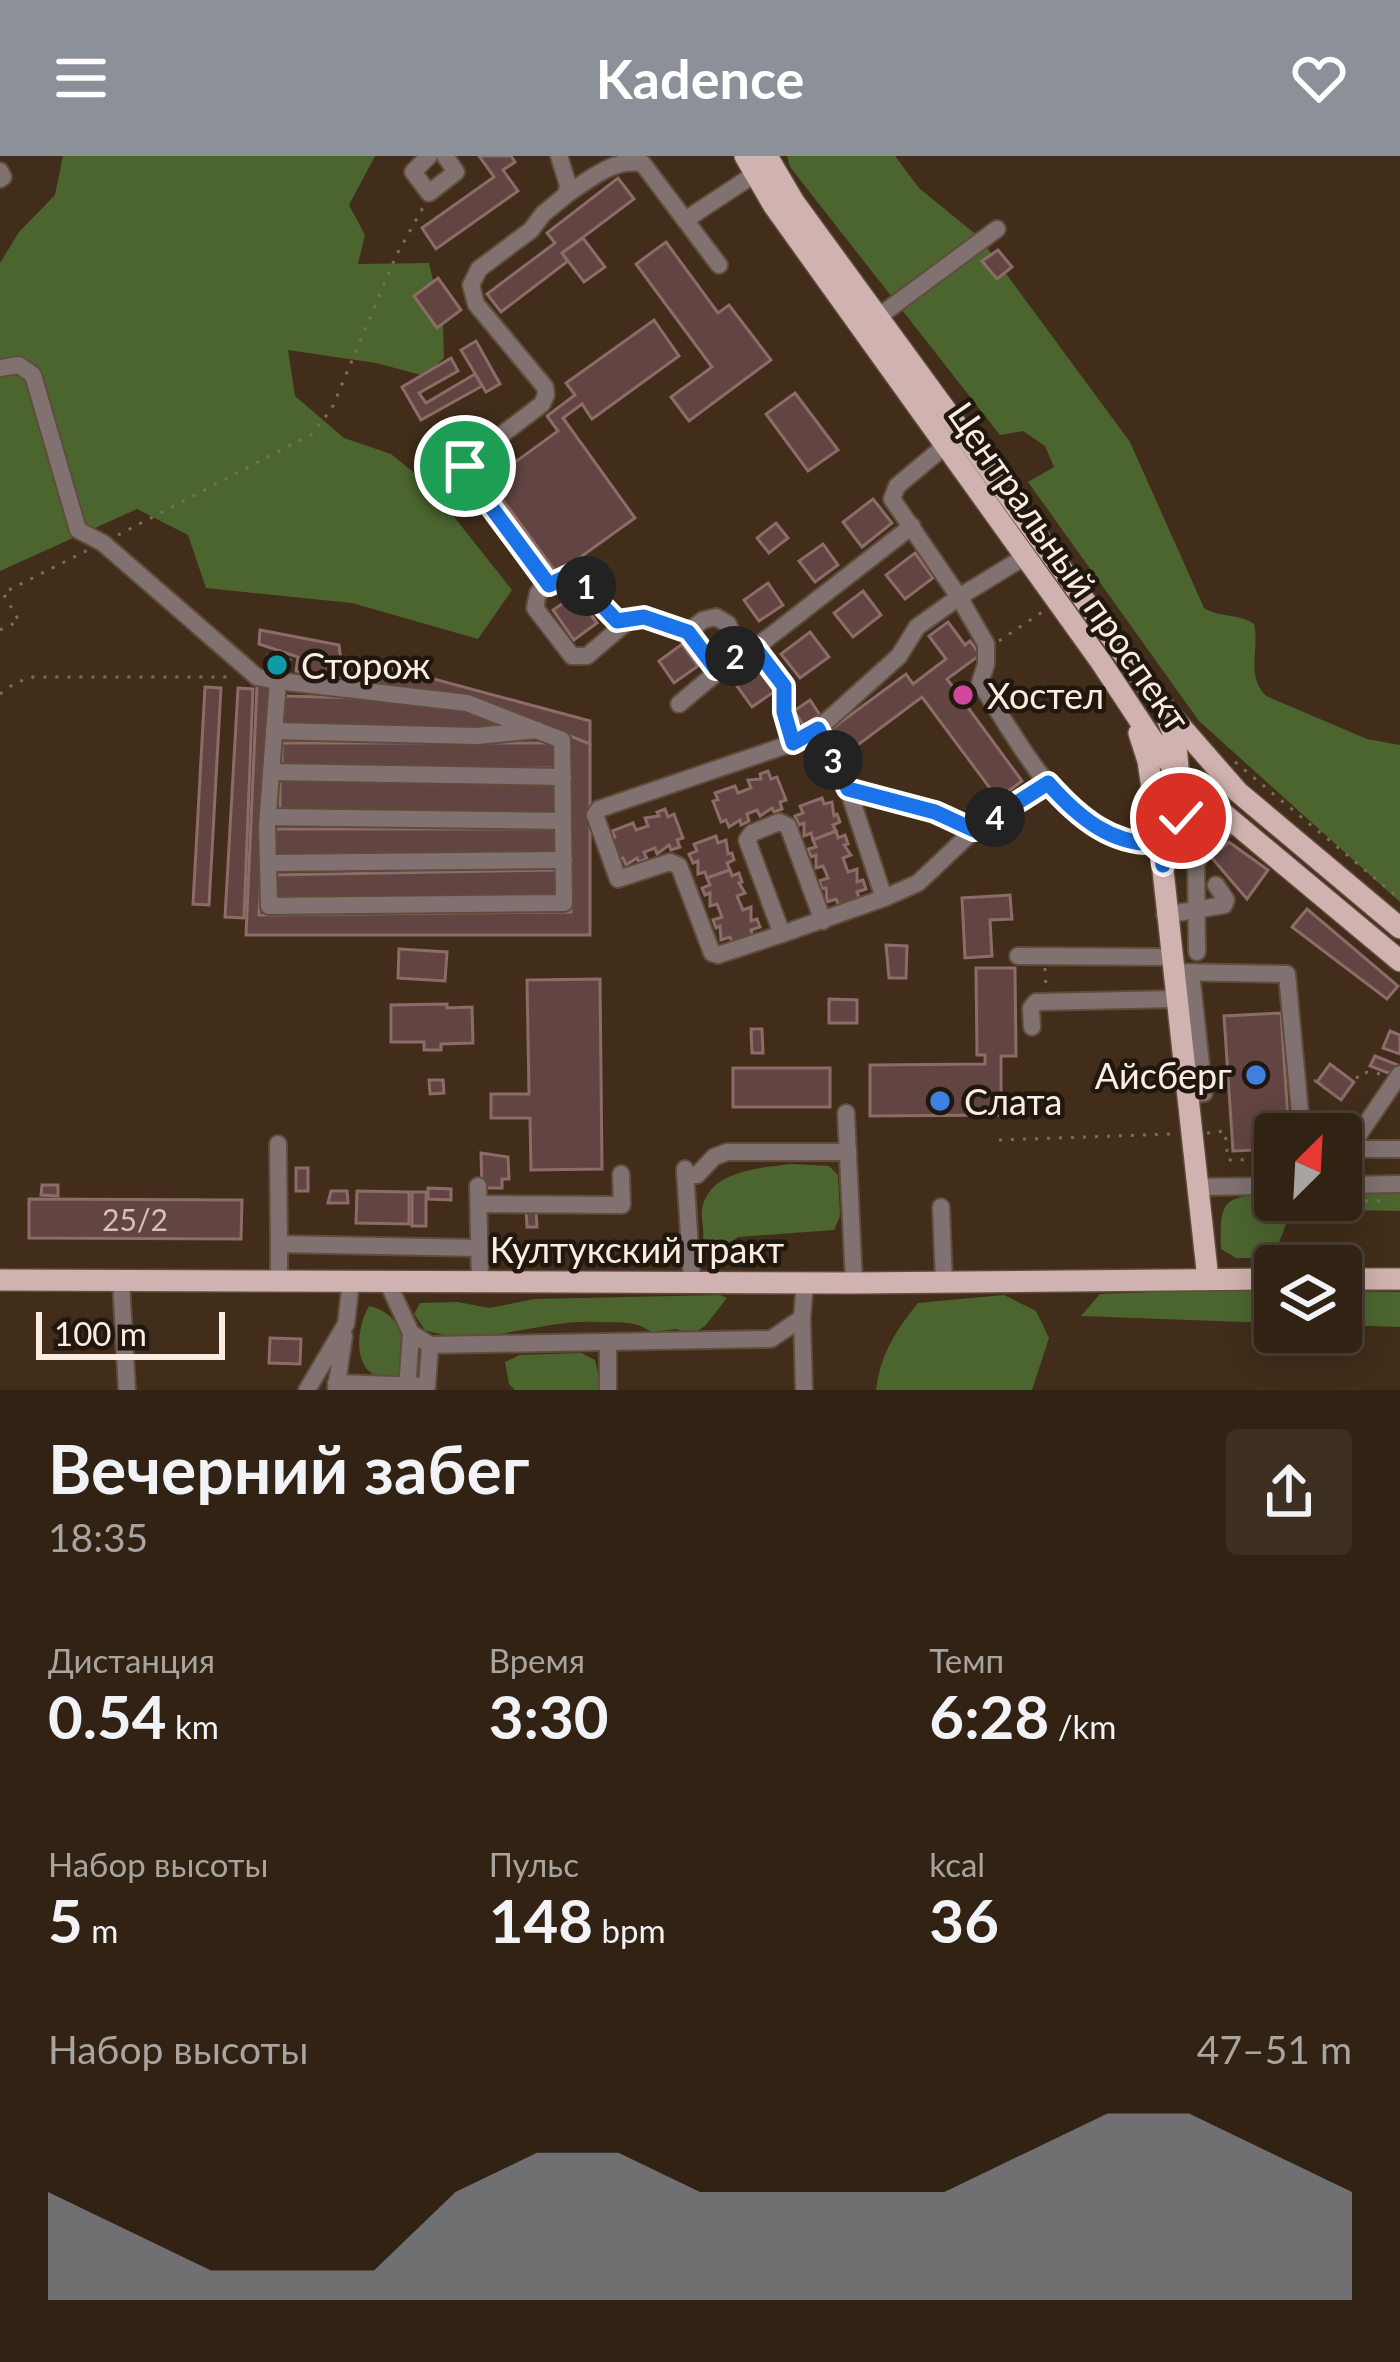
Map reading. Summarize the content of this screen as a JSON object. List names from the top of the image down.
{
  "streets": {
    "main road": ["Центральный проспект", "Култукский тракт"]
  },
  "places": [
    "Сторож",
    "Хостел",
    "Айсберг",
    "Слата"
  ],
  "house_numbers": ["25/2"],
  "scale_bar": "100 m",
  "north": "top right",
  "page": {
    "header": "Kadence",
    "pins": [
      "1",
      "2",
      "3",
      "4"
    ],
    "scale": "100 m",
    "heading": ["Вечерний забег", "18:35"],
    "stats": [
      ["Дистанция", "0.54 km"],
      ["Время", "3:30"],
      ["Темп", "6:28 /km"],
      ["Набор высоты", "5 m"],
      ["Пульс", "148 bpm"],
      ["kcal", "36"]
    ],
    "chart": ["Набор высоты", "47–51 m"]
  }
}
